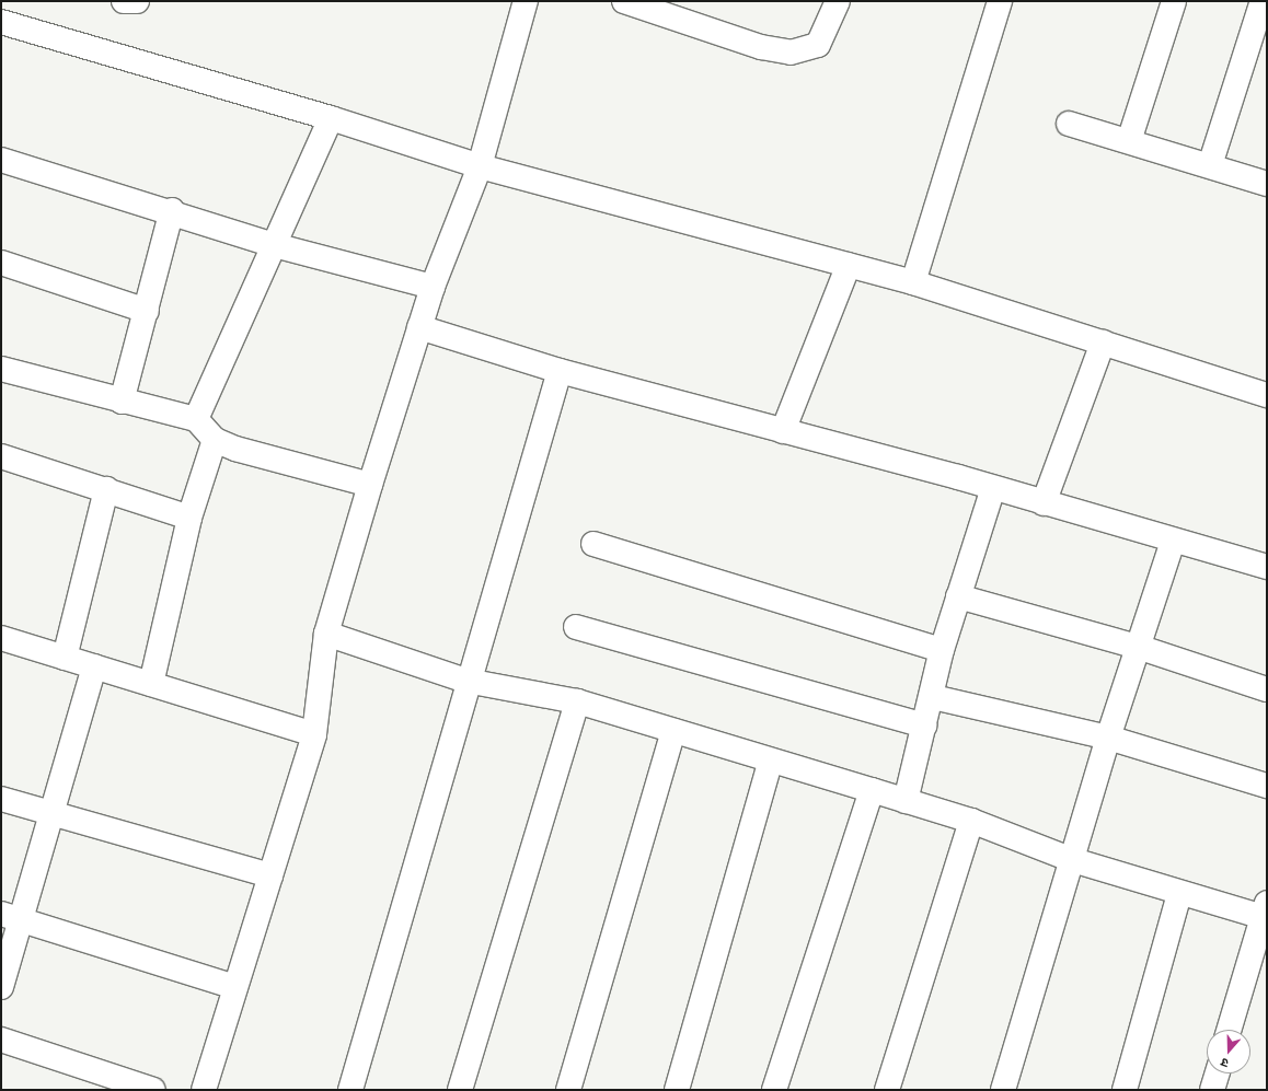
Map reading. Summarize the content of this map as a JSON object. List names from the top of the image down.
{
  "north": "bottom"
}
